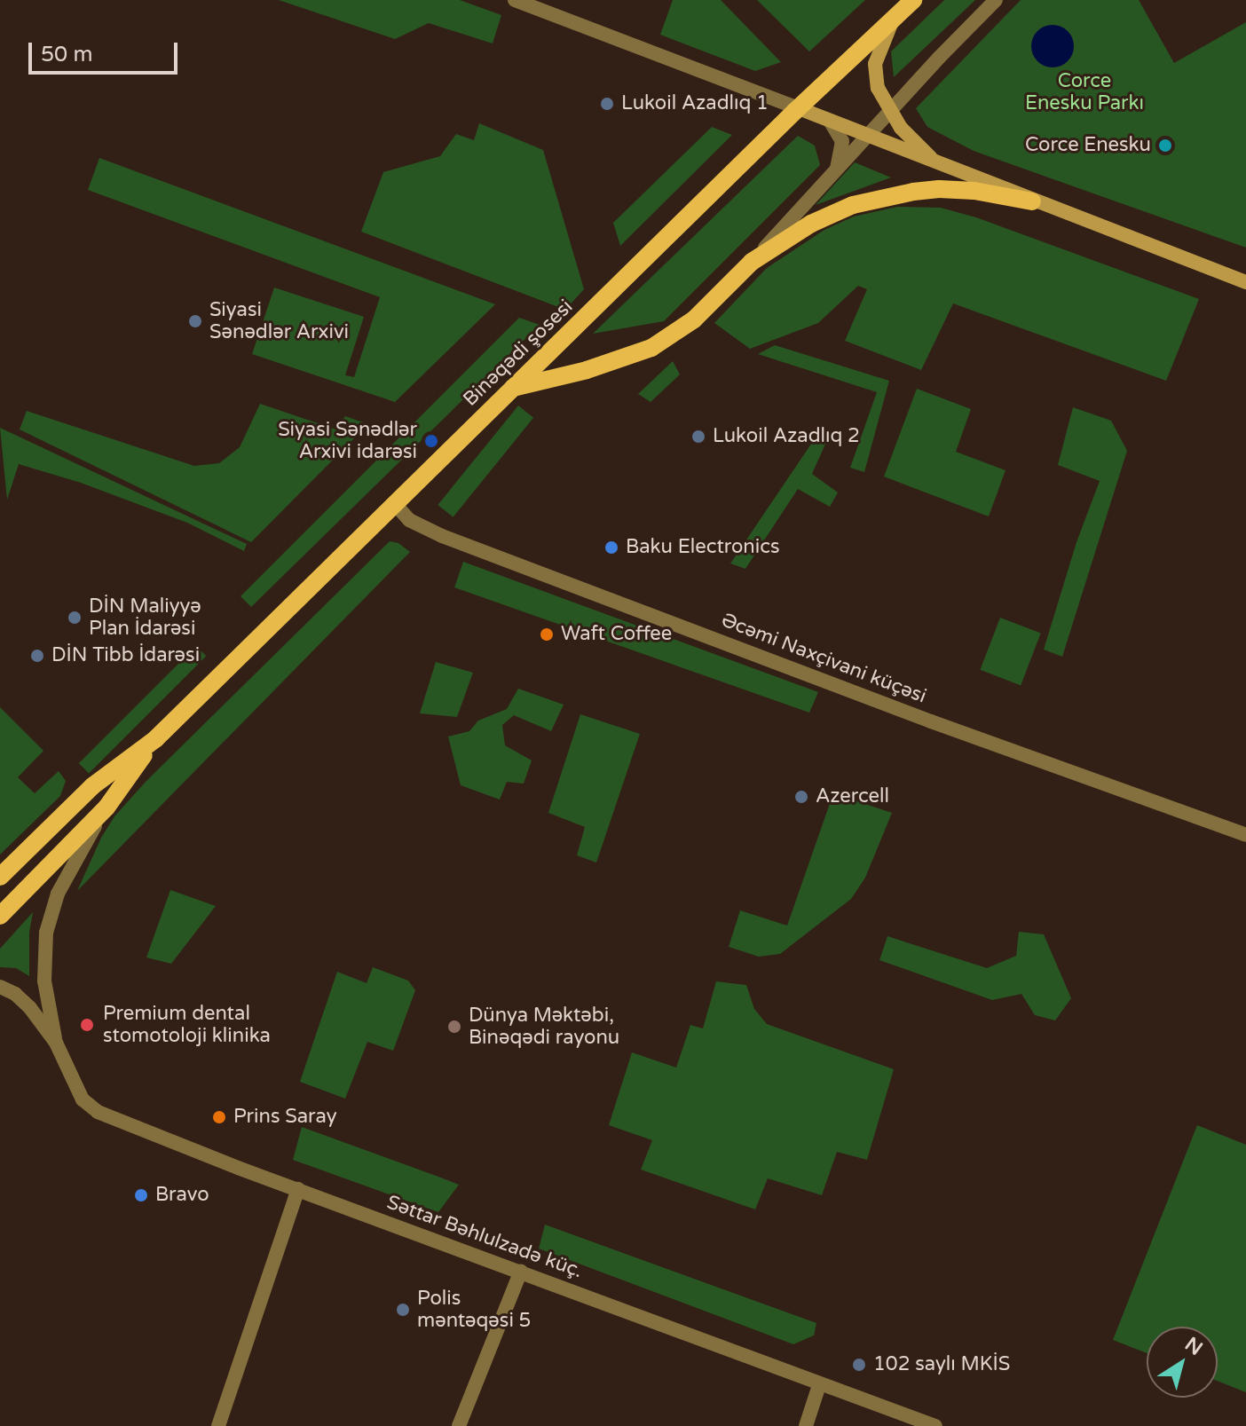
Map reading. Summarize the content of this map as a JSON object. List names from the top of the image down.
{
  "streets": {
    "main road": ["Binəqədi şosesi"],
    "street": ["Əcəmi Naxçivani küçəsi", "Səttar Bəhlulzadə küç."]
  },
  "crossings": [
    ["Binəqədi şosesi", "Əcəmi Naxçivani küçəsi"]
  ],
  "parks": ["Corce Enesku Parkı"],
  "places": [
    "Lukoil Azadlıq 1",
    "Corce Enesku",
    "Siyasi Sənədlər Arxivi",
    "Lukoil Azadlıq 2",
    "Siyasi Sənədlər Arxivi idarəsi",
    "Baku Electronics",
    "DİN Maliyyə Plan İdarəsi",
    "Waft Coffee",
    "DİN Tibb İdarəsi",
    "Azercell",
    "Premium dental stomotoloji klinika",
    "Dünya Məktəbi, Binəqədi rayonu",
    "Prins Saray",
    "Bravo",
    "Polis məntəqəsi 5",
    "102 saylı MKİS"
  ],
  "scale_bar": "50 m",
  "north": "top right"
}
